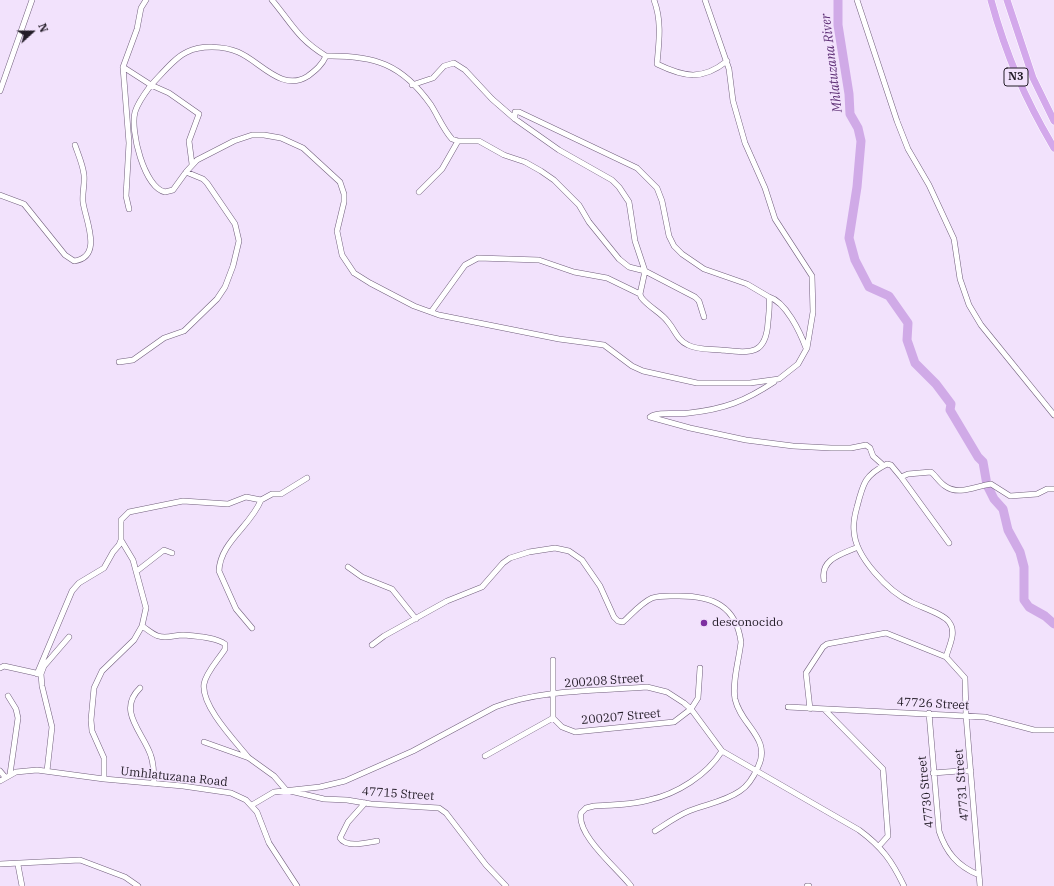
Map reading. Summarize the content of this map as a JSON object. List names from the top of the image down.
{
  "streets": {
    "highway": ["N3"],
    "street": [
      "200208 Street",
      "47726 Street",
      "200207 Street",
      "Umhlatuzana Road",
      "47731 Street",
      "47730 Street",
      "47715 Street"
    ]
  },
  "crossings": [
    ["200208 Street", "200207 Street"],
    ["200208 Street", "Umhlatuzana Road"],
    ["200208 Street", "47715 Street"],
    ["47726 Street", "47731 Street"],
    ["47726 Street", "47730 Street"],
    ["47731 Street", "47730 Street"]
  ],
  "water": ["Mhlatuzana River"],
  "places": ["desconocido"],
  "north": "right"
}
